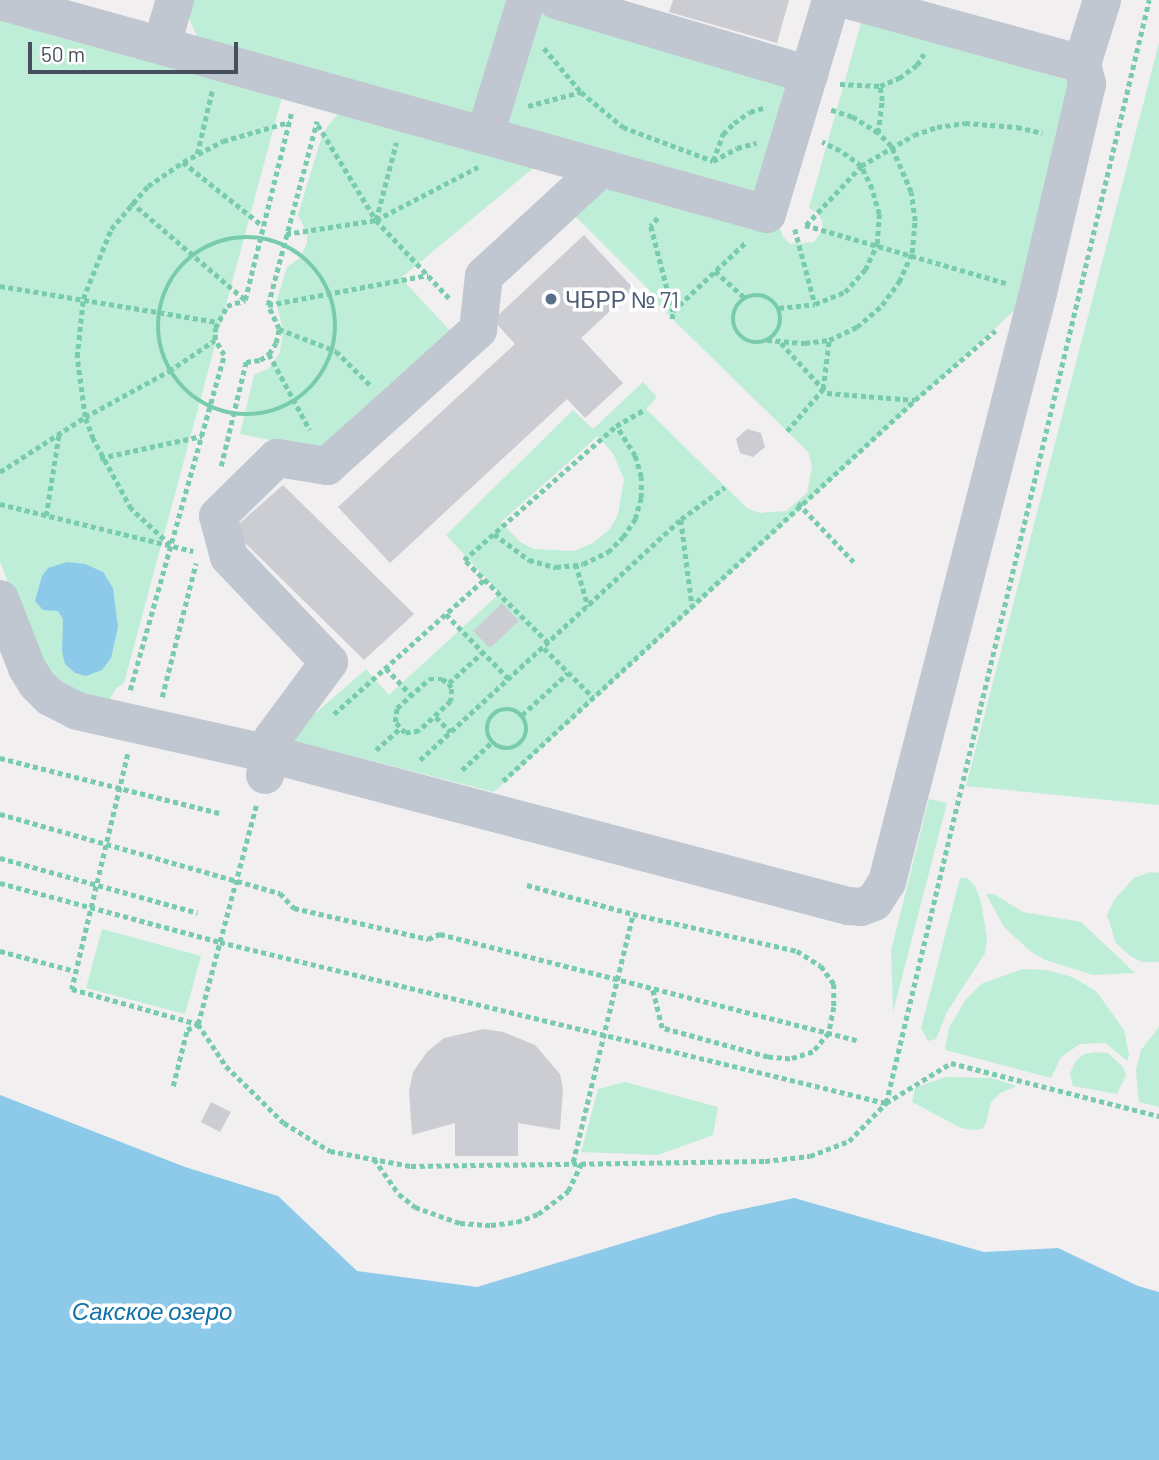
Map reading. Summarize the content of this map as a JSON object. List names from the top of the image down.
{
  "water": ["Сакское озеро"],
  "places": ["ЧБРР № 71"],
  "scale_bar": "50 m"
}
